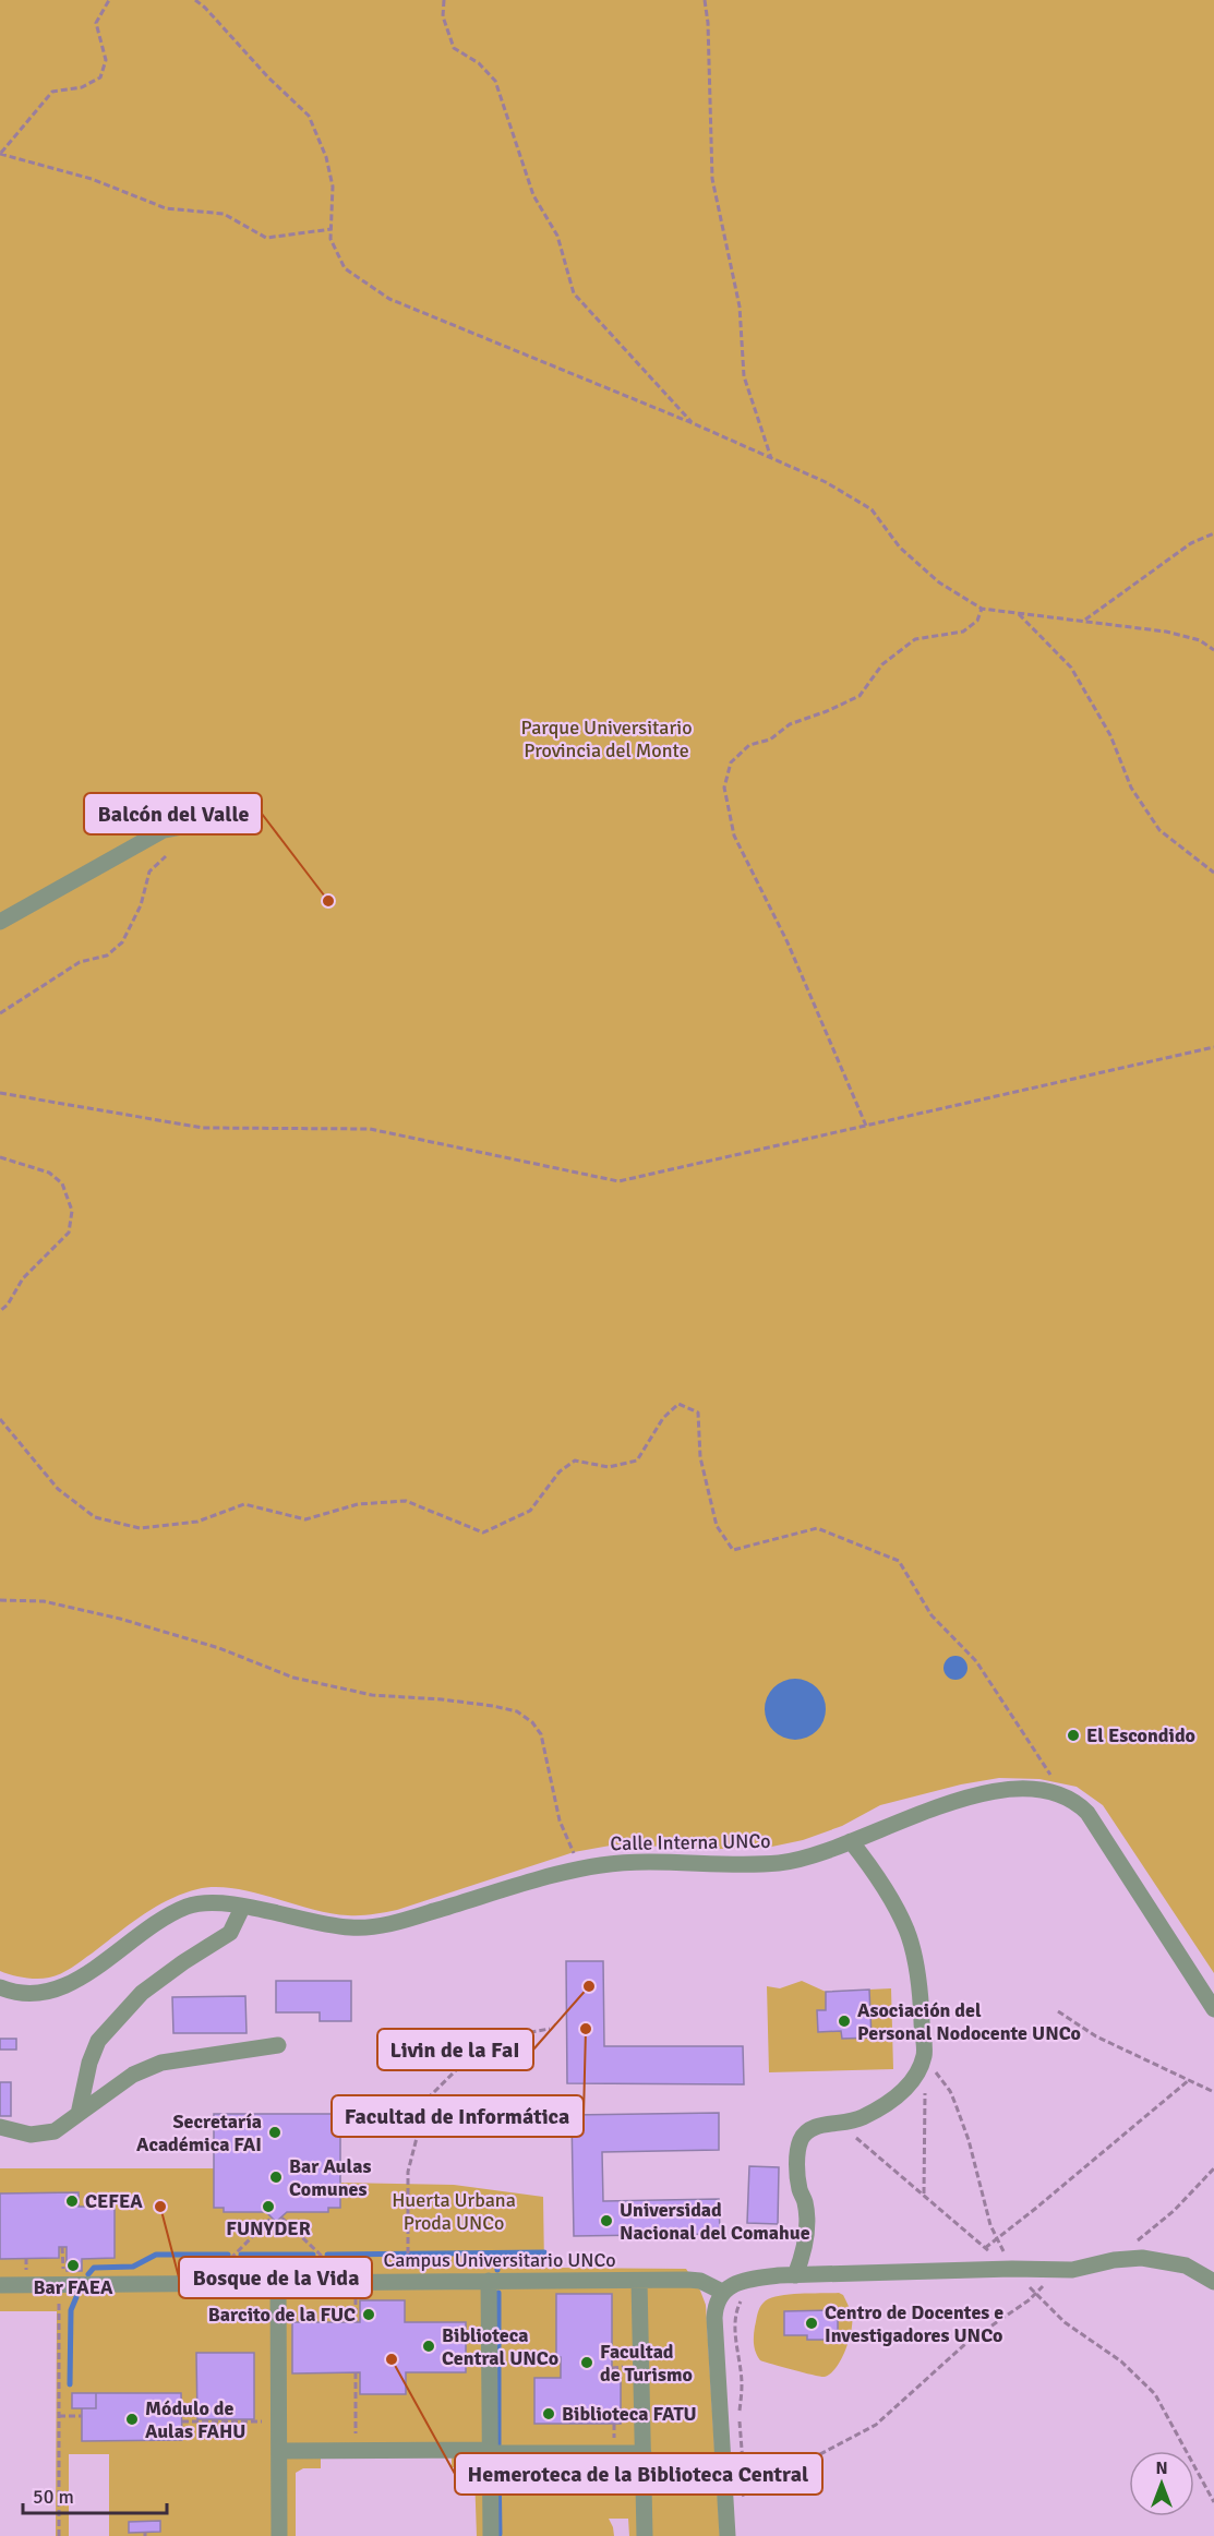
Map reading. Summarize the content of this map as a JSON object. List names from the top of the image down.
{
  "streets": {
    "street": ["Calle Interna UNCo", "Campus Universitario UNCo"]
  },
  "parks": ["Parque Universitario Provincia del Monte", "Huerta Urbana Proda UNCo"],
  "places": [
    "Balcón del Valle",
    "El Escondido",
    "Livin de la FaI",
    "Asociación del Personal Nodocente UNCo",
    "Facultad de Informática",
    "Secretaría Académica FAI",
    "Bar Aulas Comunes",
    "CEFEA",
    "Bosque de la Vida",
    "FUNYDER",
    "Universidad Nacional del Comahue",
    "Bar FAEA",
    "Barcito de la FUC",
    "Centro de Docentes e Investigadores UNCo",
    "Biblioteca Central UNCo",
    "Hemeroteca de la Biblioteca Central",
    "Facultad de Turismo",
    "Biblioteca FATU",
    "Módulo de Aulas FAHU"
  ],
  "scale_bar": "50 m",
  "north": "top"
}
